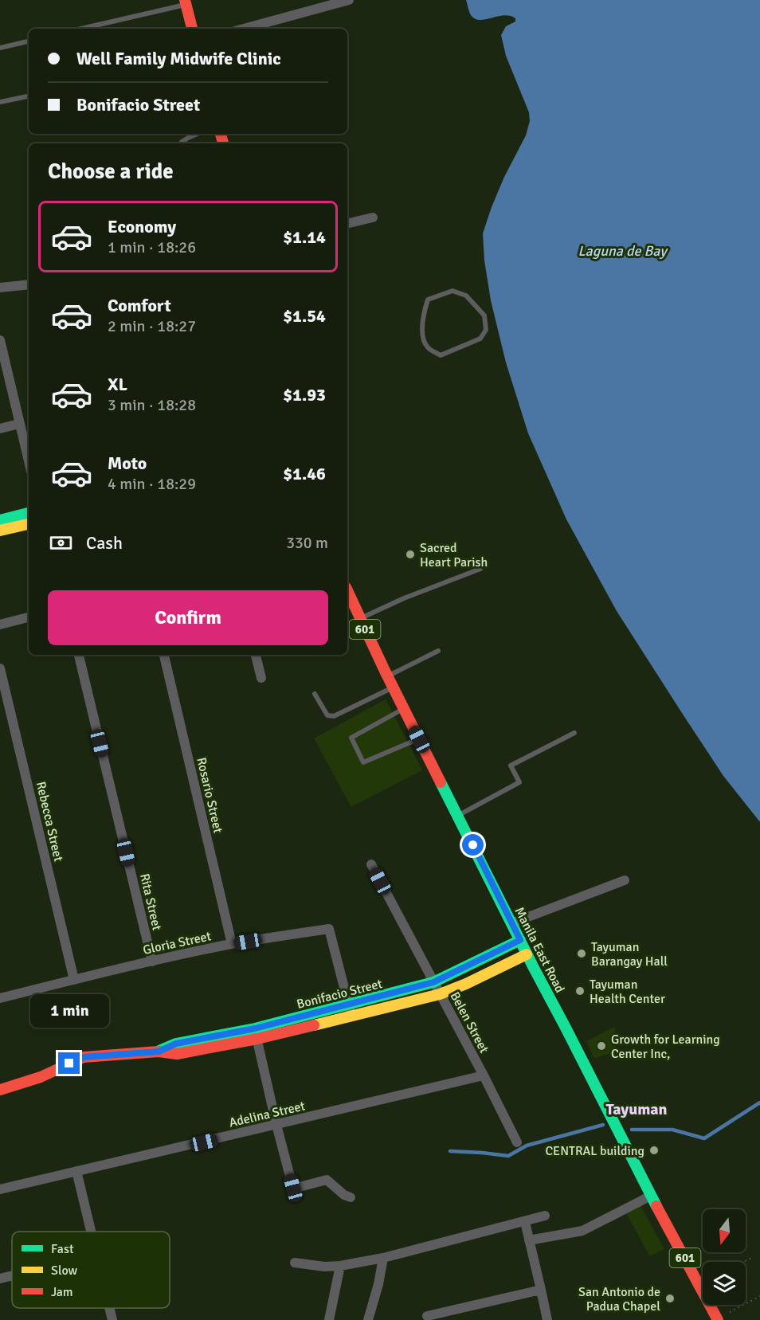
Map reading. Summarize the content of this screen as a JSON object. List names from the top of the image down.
{
  "streets": {
    "street": [
      "601",
      "Rosario Street",
      "Rebecca Street",
      "Rita Street",
      "Gloria Street",
      "Manila East Road",
      "Bonifacio Street",
      "Belen Street",
      "Adelina Street"
    ]
  },
  "crossings": [
    ["Rosario Street", "Gloria Street"],
    ["Rebecca Street", "Gloria Street"],
    ["Rita Street", "Gloria Street"],
    ["Gloria Street", "Bonifacio Street"],
    ["Manila East Road", "Bonifacio Street"],
    ["Bonifacio Street", "Belen Street"],
    ["Belen Street", "Adelina Street"]
  ],
  "districts": ["Tayuman"],
  "water": ["Laguna de Bay"],
  "places": [
    "Sacred Heart Parish",
    "Tayuman Barangay Hall",
    "Tayuman Health Center",
    "Growth for Learning Center Inc,",
    "CENTRAL building",
    "San Antonio de Padua Chapel"
  ],
  "legend": ["Fast", "Slow", "Jam"],
  "north": "bottom",
  "page": {
    "banner": ["Well Family Midwife Clinic", "Bonifacio Street"],
    "heading": "Choose a ride",
    "list": [
      {
        "name": "Economy",
        "note": "1 min · 18:26",
        "value": "$1.14"
      },
      {
        "name": "Comfort",
        "note": "2 min · 18:27",
        "value": "$1.54"
      },
      {
        "name": "XL",
        "note": "3 min · 18:28",
        "value": "$1.93"
      },
      {
        "name": "Moto",
        "note": "4 min · 18:29",
        "value": "$1.46"
      }
    ],
    "pay": ["Cash", "330 m"],
    "buttons": "Confirm",
    "bubble": "1 min"
  }
}
